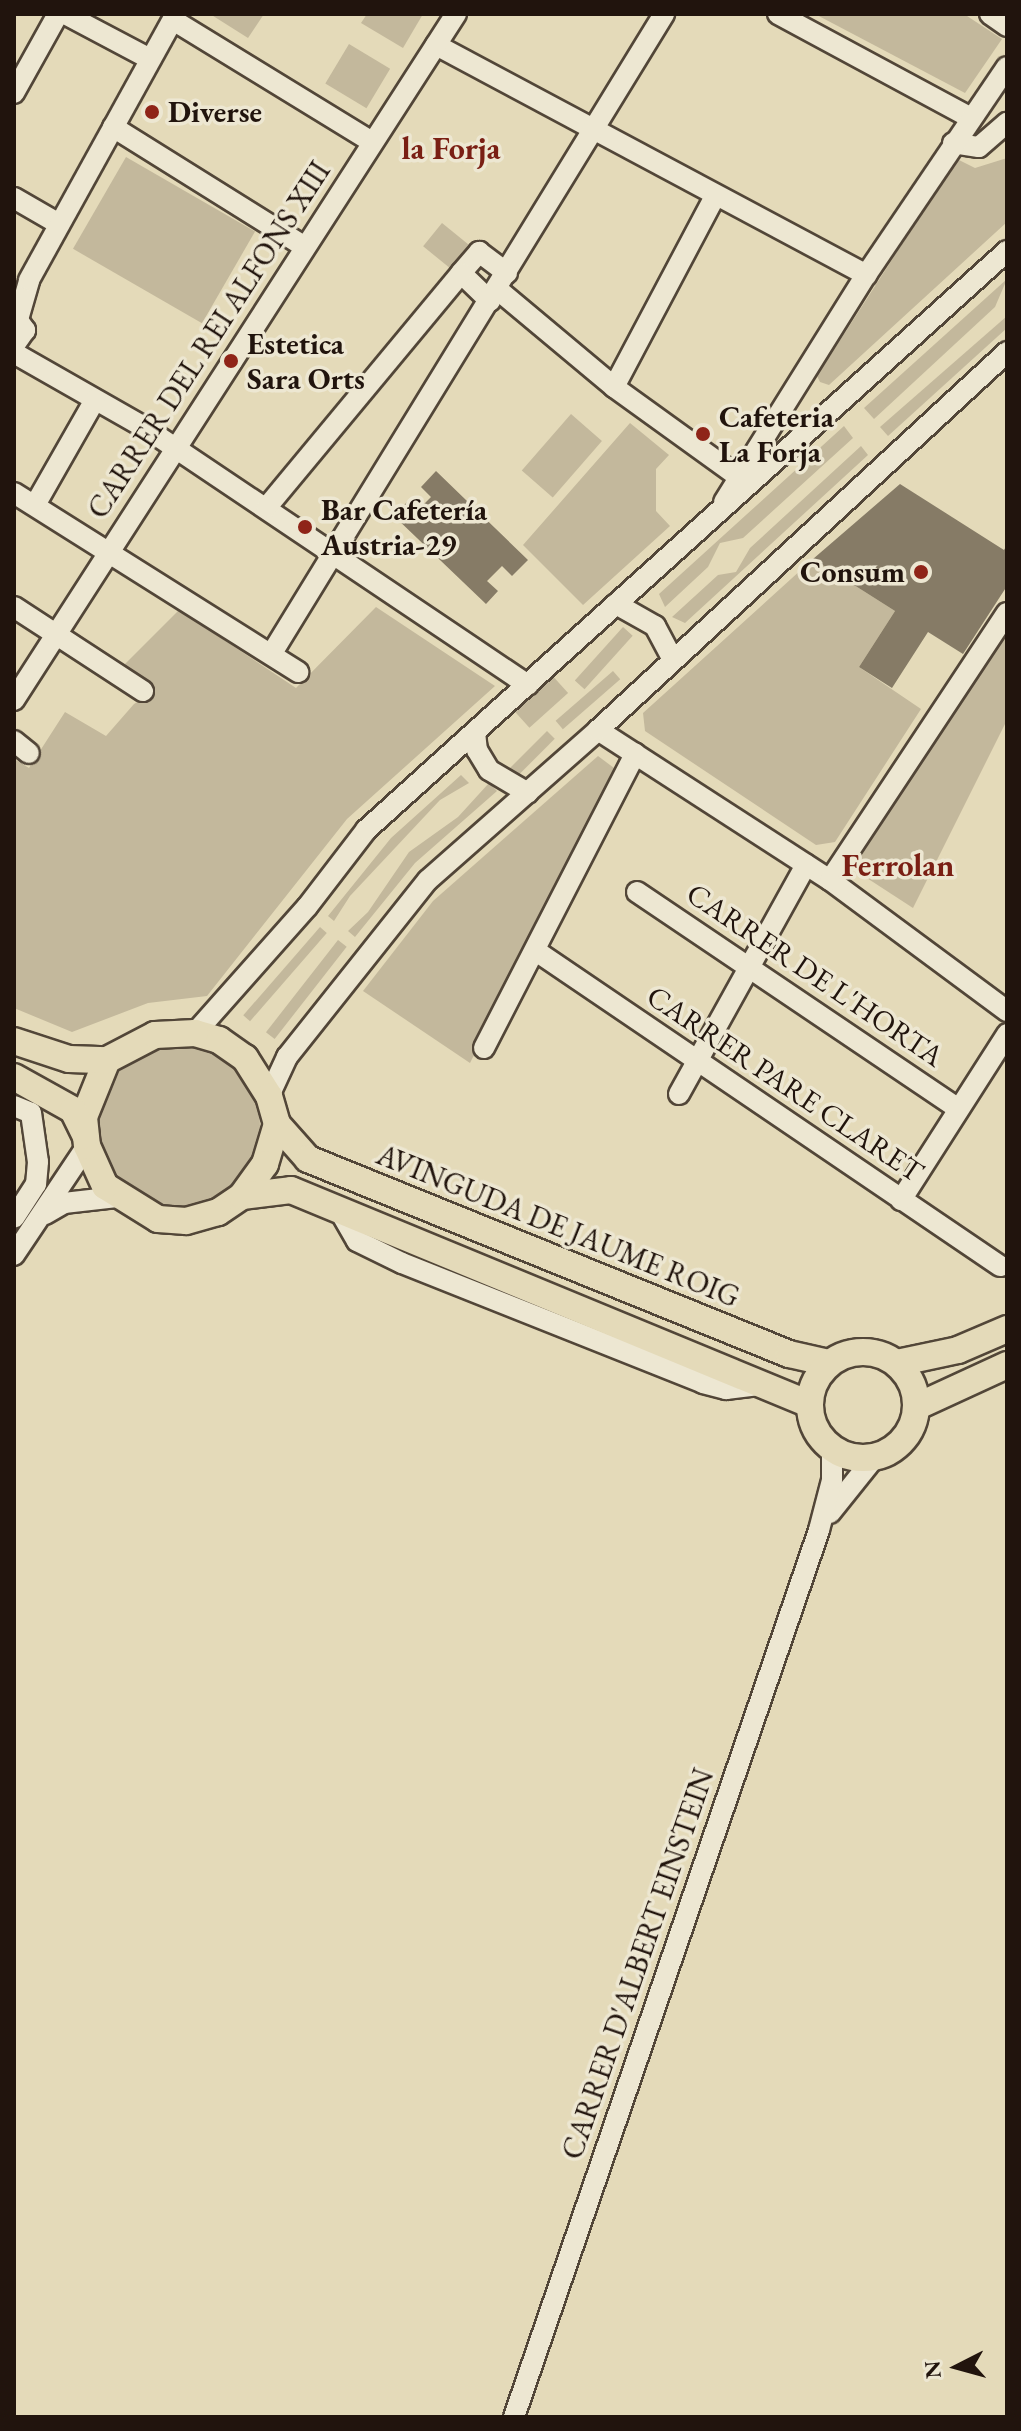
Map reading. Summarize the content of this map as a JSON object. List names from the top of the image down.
{
  "streets": {
    "main road": ["AVINGUDA DE JAUME ROIG"],
    "street": [
      "CARRER DEL REI ALFONS XIII",
      "CARRER DE L'HORTA",
      "CARRER PARE CLARET",
      "CARRER D'ALBERT EINSTEIN"
    ]
  },
  "crossings": [
    ["AVINGUDA DE JAUME ROIG", "CARRER D'ALBERT EINSTEIN"]
  ],
  "districts": ["la Forja", "Ferrolan"],
  "places": [
    "Diverse",
    "Estetica Sara Orts",
    "Cafeteria La Forja",
    "Bar Cafetería Austria-29",
    "Consum"
  ],
  "north": "left"
}
